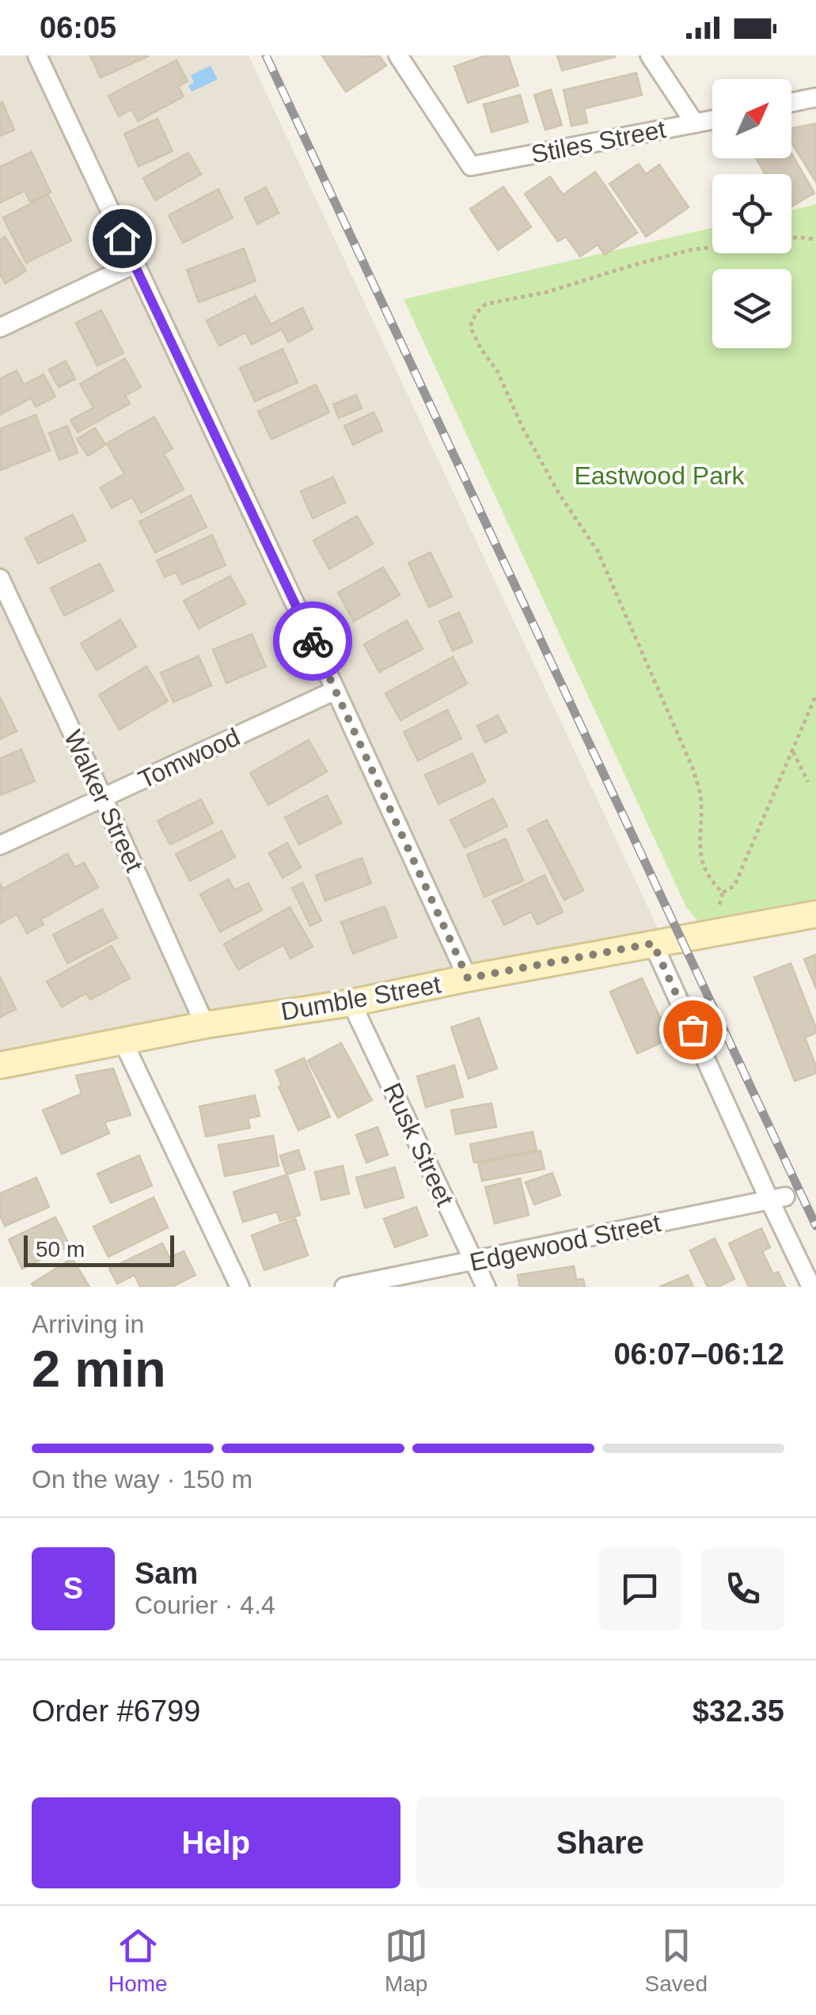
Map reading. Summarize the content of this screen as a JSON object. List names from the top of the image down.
{
  "streets": {
    "street": [
      "Stiles Street",
      "Tomwood",
      "Walker Street",
      "Dumble Street",
      "Rusk Street",
      "Edgewood Street"
    ]
  },
  "crossings": [
    ["Tomwood", "Walker Street"],
    ["Walker Street", "Dumble Street"],
    ["Dumble Street", "Rusk Street"],
    ["Rusk Street", "Edgewood Street"]
  ],
  "parks": ["Eastwood Park"],
  "scale_bar": "50 m",
  "north": "top right",
  "page": {
    "status": "06:05",
    "scale": "50 m",
    "heading": ["2 min", "Arriving in", "06:07–06:12"],
    "panel": [
      "Sam",
      "Courier · 4.4",
      "Order #6799",
      "$32.35"
    ],
    "bar": "On the way · 150 m",
    "round": "S",
    "buttons": ["Help", "Share"],
    "tabs": ["Home", "Map", "Saved"]
  }
}
